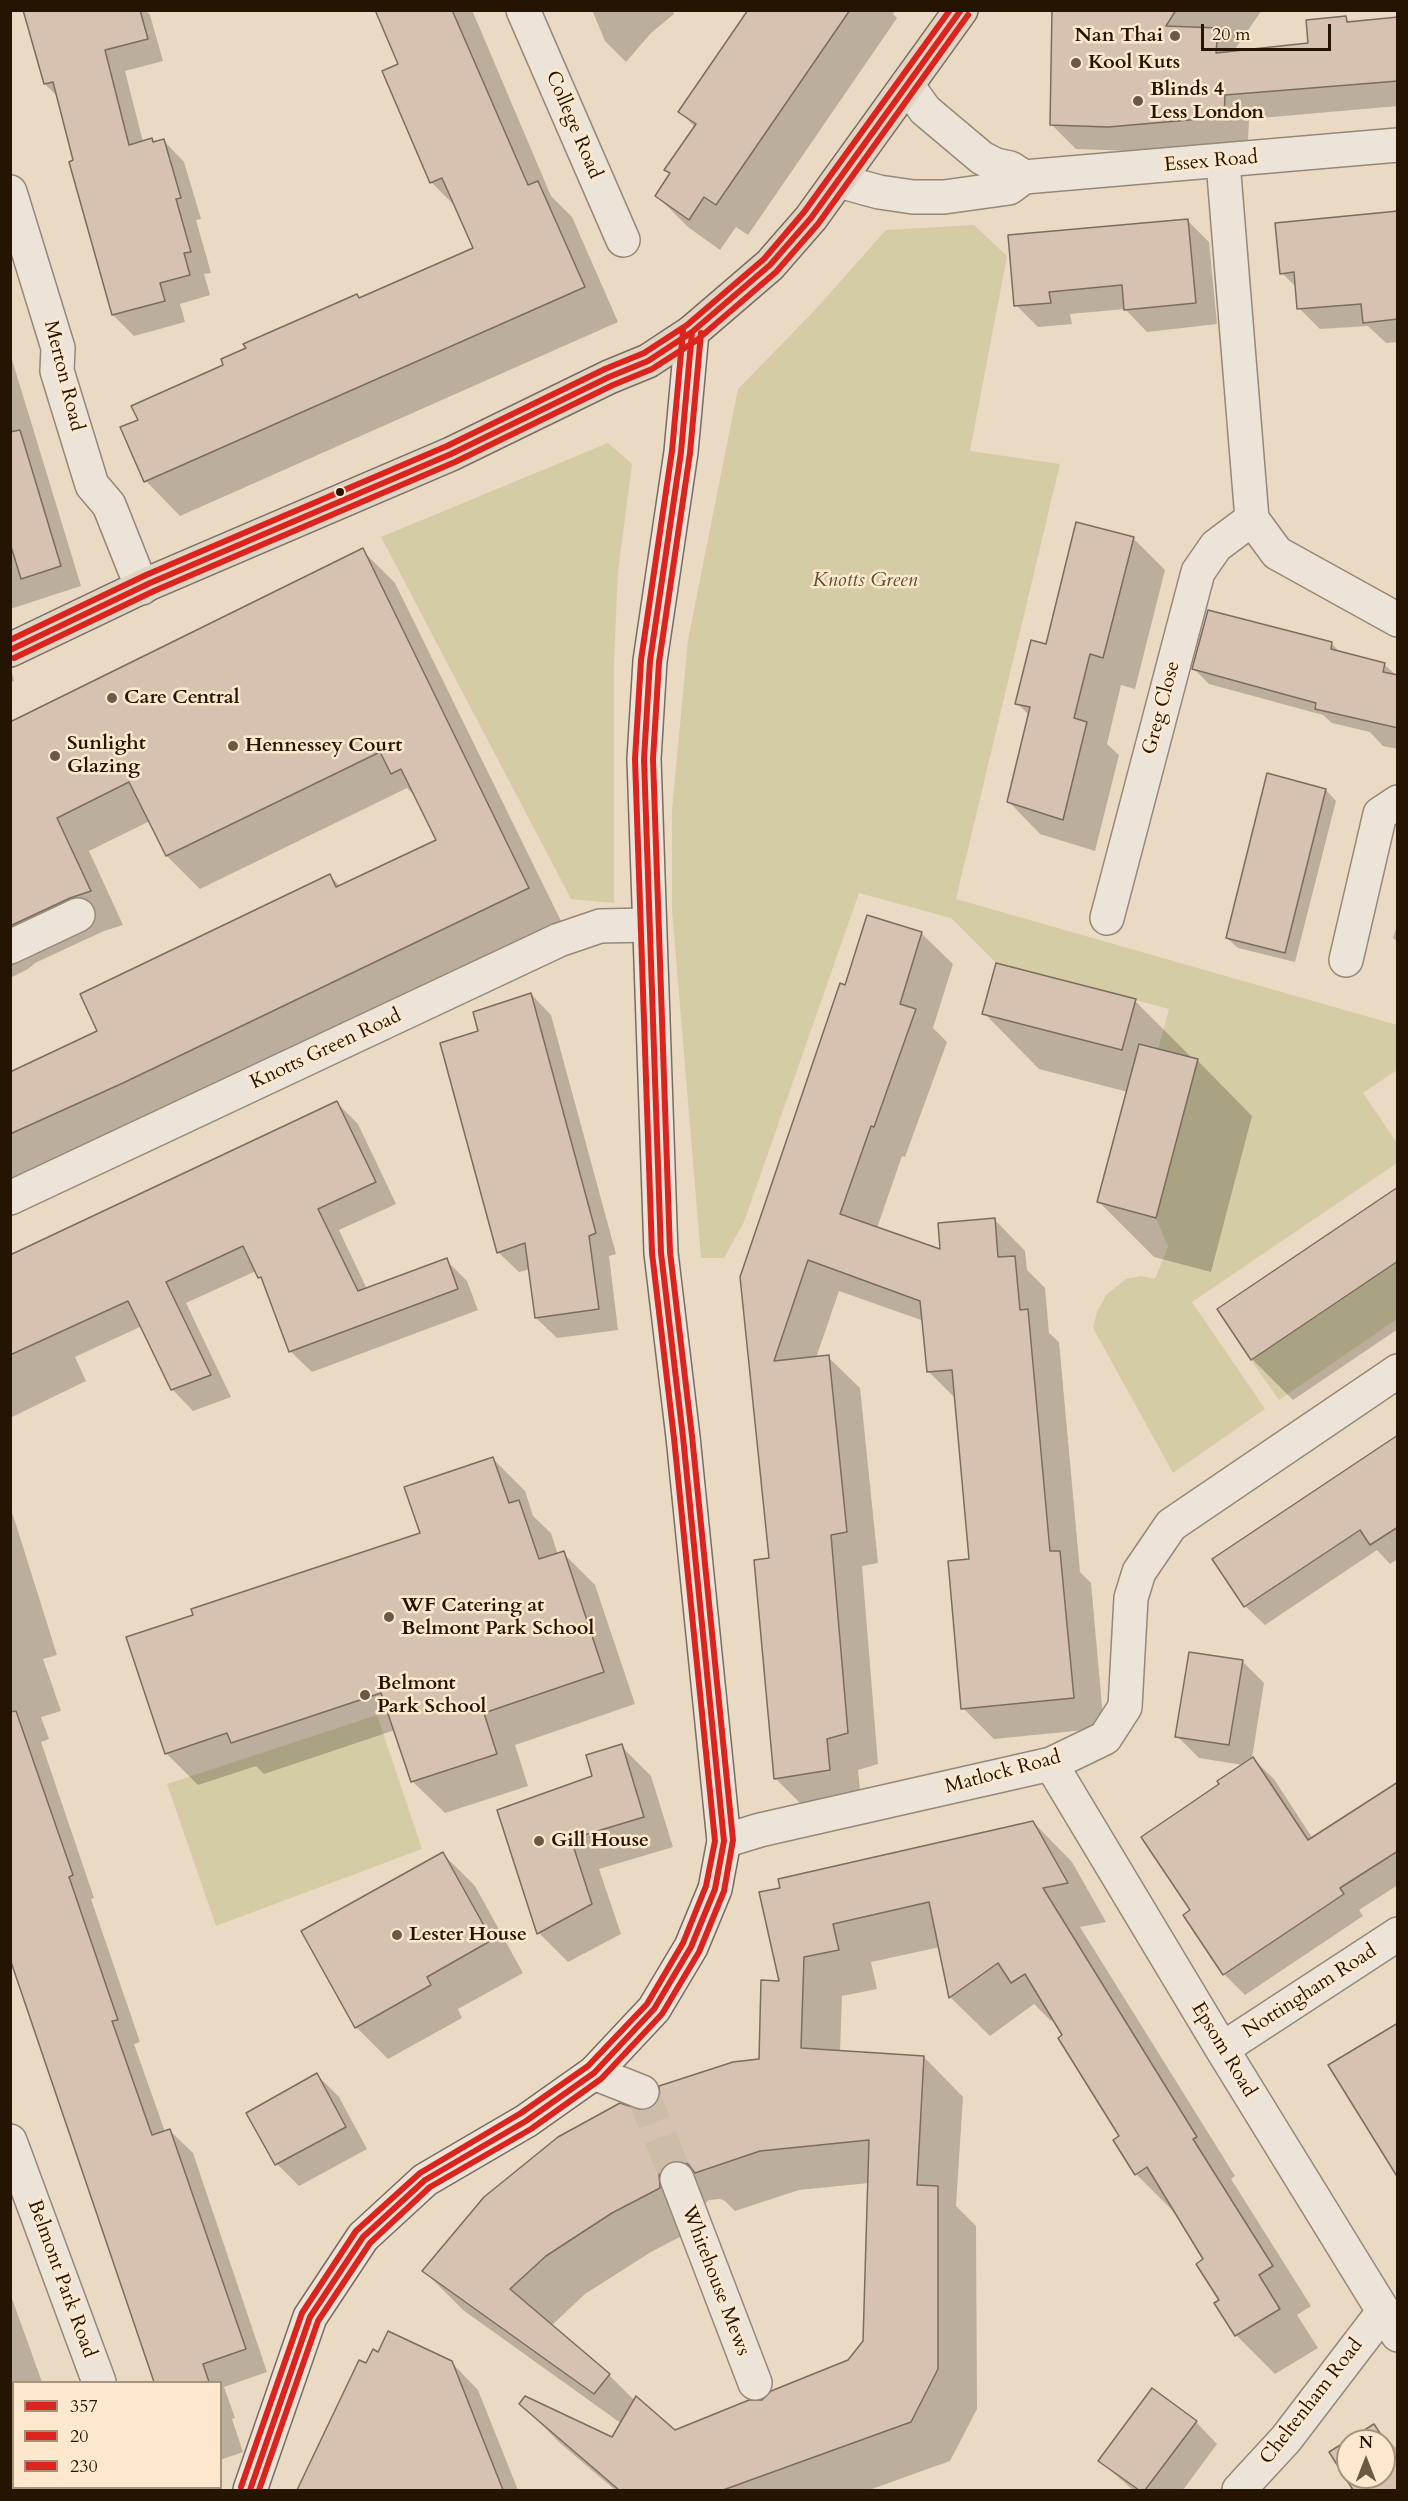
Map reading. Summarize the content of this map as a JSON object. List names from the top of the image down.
{
  "streets": {
    "street": [
      "College Road",
      "Essex Road",
      "Merton Road",
      "Greg Close",
      "Knotts Green Road",
      "Matlock Road",
      "Nottingham Road",
      "Epsom Road",
      "Belmont Park Road",
      "Whitehouse Mews",
      "Cheltenham Road"
    ]
  },
  "crossings": [
    ["Matlock Road", "Epsom Road"],
    ["Nottingham Road", "Epsom Road"],
    ["Epsom Road", "Cheltenham Road"]
  ],
  "parks": ["Knotts Green"],
  "places": [
    "Nan Thai",
    "Kool Kuts",
    "Blinds 4 Less London",
    "Care Central",
    "Hennessey Court",
    "Sunlight Glazing",
    "WF Catering at Belmont Park School",
    "Belmont Park School",
    "Gill House",
    "Lester House"
  ],
  "lines": ["transit line 357", "transit line 230", "transit line 20"],
  "legend": ["357", "20", "230"],
  "scale_bar": "20 m",
  "north": "top"
}
